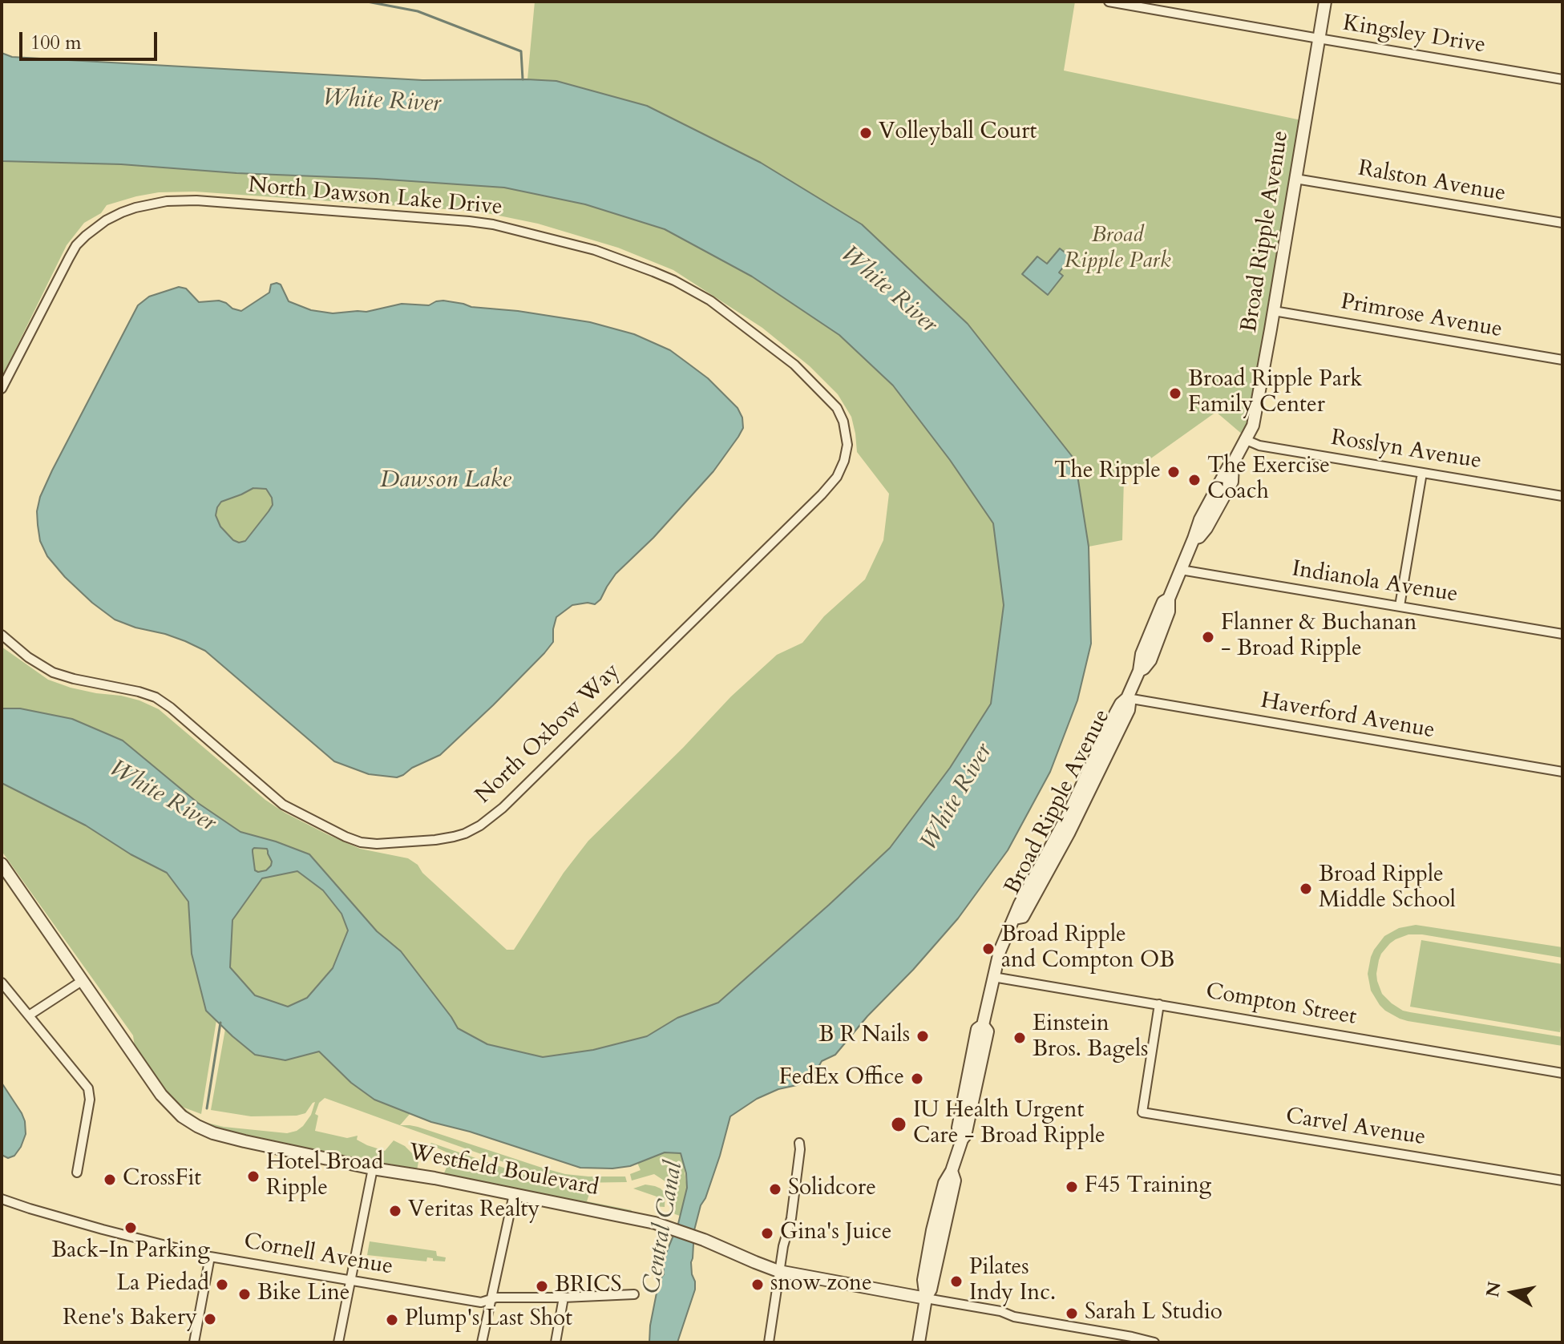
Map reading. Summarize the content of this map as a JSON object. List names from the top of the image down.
{
  "streets": {
    "street": [
      "Kingsley Drive",
      "Ralston Avenue",
      "North Dawson Lake Drive",
      "Broad Ripple Avenue",
      "Primrose Avenue",
      "Rosslyn Avenue",
      "Indianola Avenue",
      "Haverford Avenue",
      "North Oxbow Way",
      "Compton Street",
      "Carvel Avenue",
      "Westfield Boulevard",
      "Cornell Avenue"
    ]
  },
  "crossings": [
    ["Kingsley Drive", "Broad Ripple Avenue"],
    ["Ralston Avenue", "Broad Ripple Avenue"],
    ["North Dawson Lake Drive", "North Oxbow Way"],
    ["Broad Ripple Avenue", "Primrose Avenue"],
    ["Broad Ripple Avenue", "Rosslyn Avenue"],
    ["Broad Ripple Avenue", "Indianola Avenue"],
    ["Broad Ripple Avenue", "Haverford Avenue"],
    ["Broad Ripple Avenue", "Compton Street"],
    ["Broad Ripple Avenue", "Westfield Boulevard"],
    ["Compton Street", "Carvel Avenue"]
  ],
  "water": ["White River", "Dawson Lake", "Central Canal"],
  "parks": ["Broad Ripple Park"],
  "places": [
    "Volleyball Court",
    "Broad Ripple Park Family Center",
    "The Ripple",
    "The Exercise Coach",
    "Flanner & Buchanan - Broad Ripple",
    "Broad Ripple Middle School",
    "Broad Ripple and Compton OB",
    "B R Nails",
    "Einstein Bros. Bagels",
    "FedEx Office",
    "IU Health Urgent Care - Broad Ripple",
    "Hotel Broad Ripple",
    "CrossFit",
    "F45 Training",
    "Solidcore",
    "Veritas Realty",
    "Back-In Parking",
    "Gina's Juice",
    "Pilates Indy Inc.",
    "La Piedad",
    "snow zone",
    "BRICS",
    "Bike Line",
    "Sarah L Studio",
    "Rene's Bakery",
    "Plump's Last Shot"
  ],
  "scale_bar": "100 m",
  "north": "left"
}
